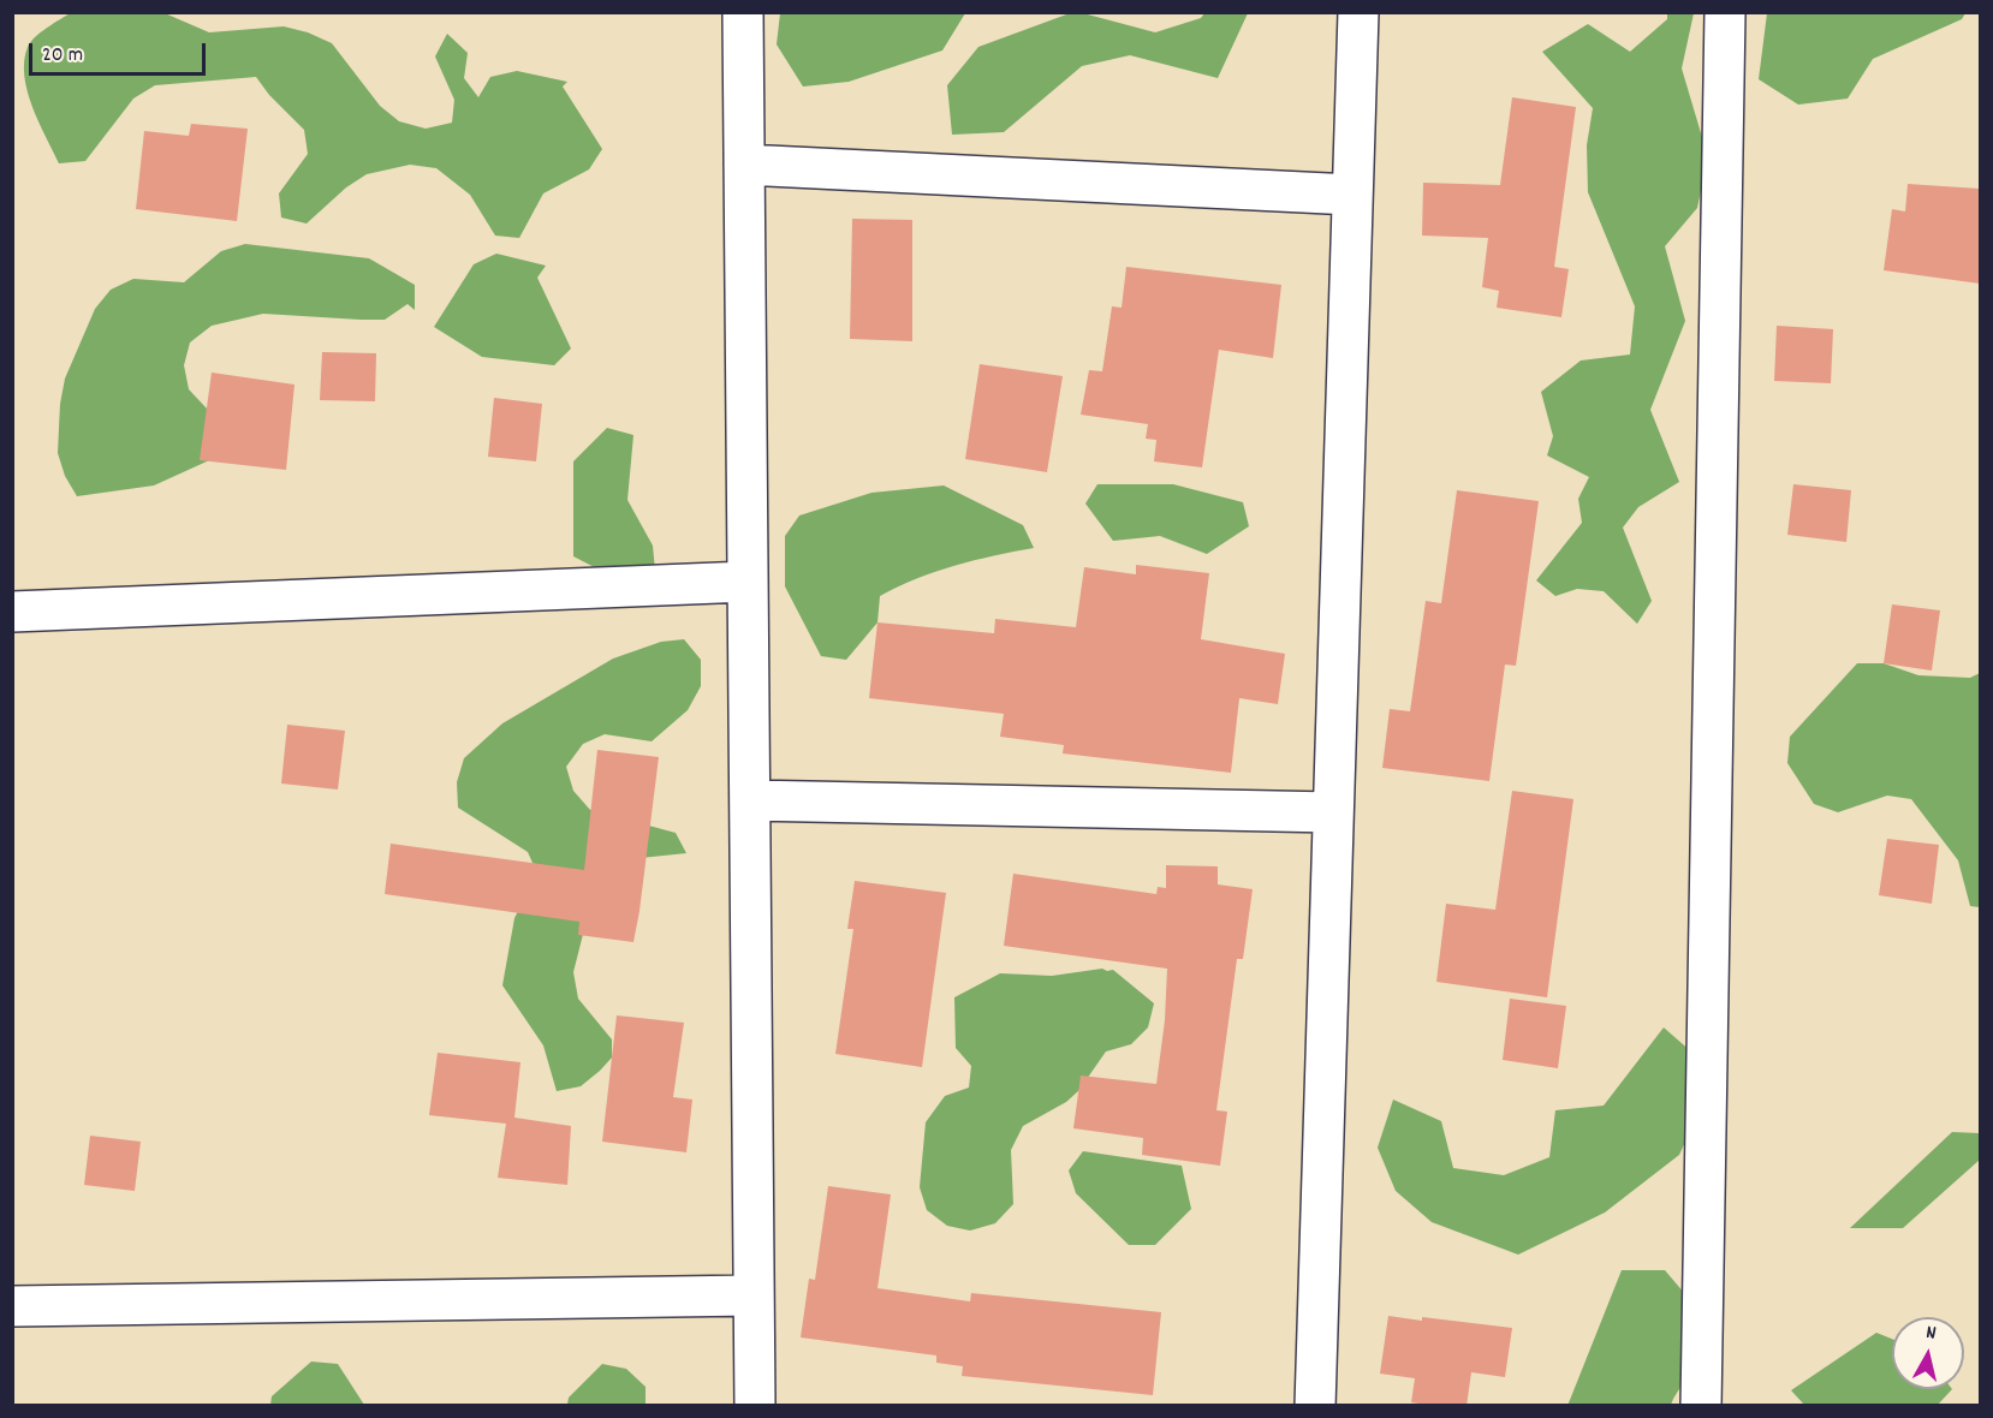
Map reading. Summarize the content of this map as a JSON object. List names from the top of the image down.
{
  "scale_bar": "20 m",
  "north": "top"
}
